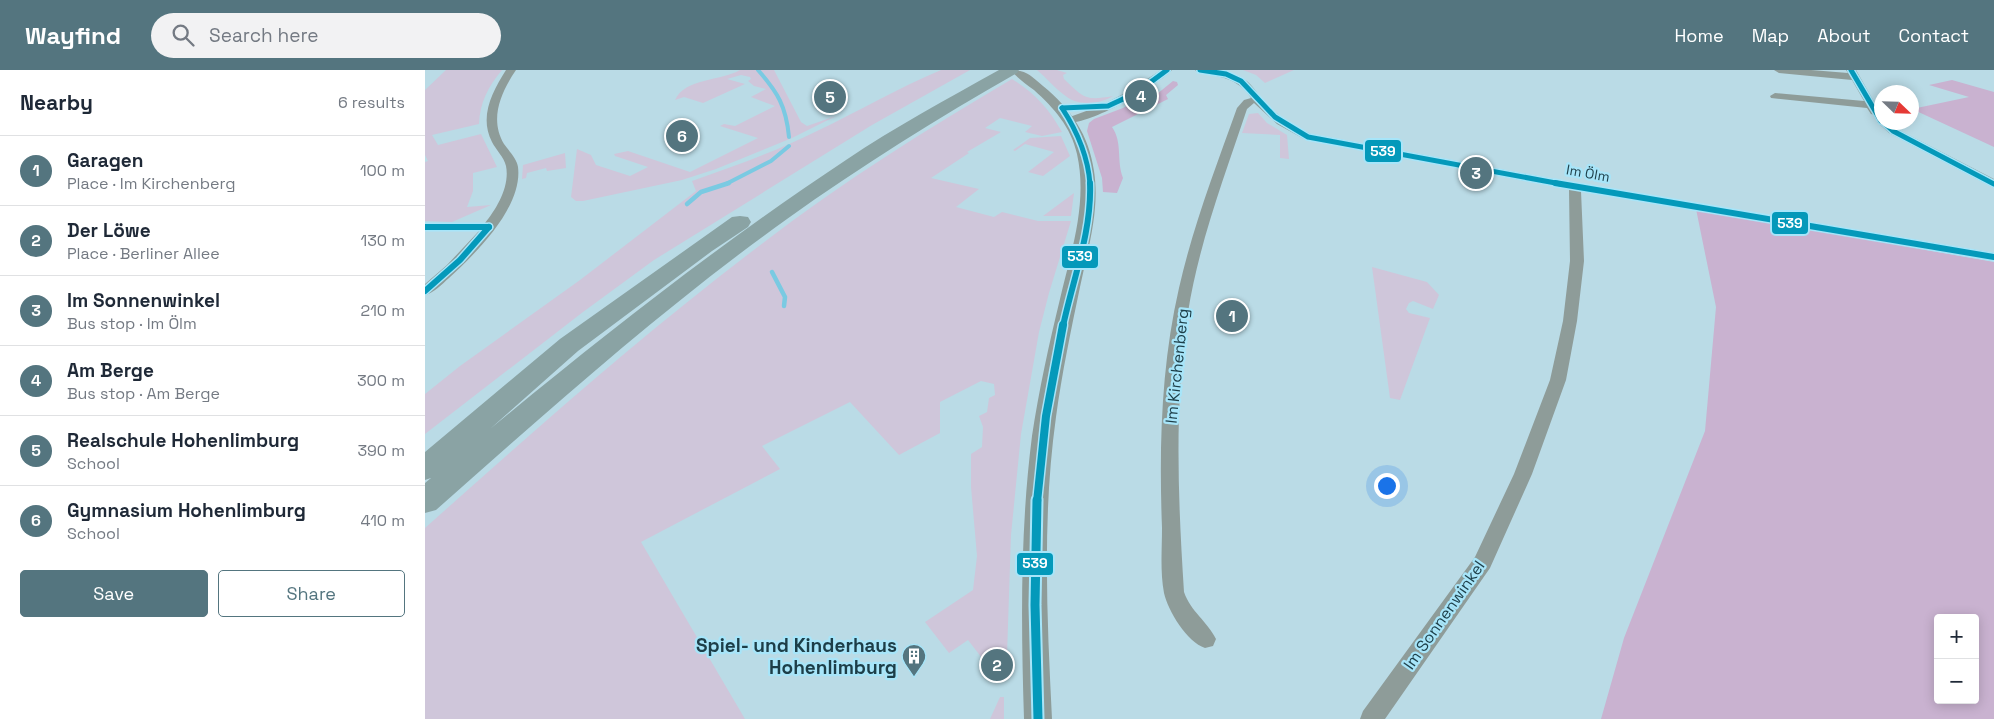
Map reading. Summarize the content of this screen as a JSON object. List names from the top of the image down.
{
  "streets": {
    "street": ["Im Ölm", "Im Kirchenberg", "Im Sonnenwinkel"]
  },
  "crossings": [
    ["Im Ölm", "Im Kirchenberg"],
    ["Im Ölm", "Im Sonnenwinkel"]
  ],
  "places": {
    "building": ["Spiel- und Kinderhaus Hohenlimburg"]
  },
  "lines": ["transit line 539"],
  "north": "bottom right",
  "page": {
    "header": "Wayfind",
    "search": "Search here",
    "nav": [
      "Home",
      "Map",
      "About",
      "Contact"
    ],
    "heading": ["Nearby", "6 results"],
    "pins": [
      "4",
      "5",
      "6",
      "3",
      "1",
      "2"
    ],
    "list": [
      {
        "mark": "1",
        "name": "Garagen",
        "note": "Place · Im Kirchenberg",
        "value": "100 m"
      },
      {
        "mark": "2",
        "name": "Der Löwe",
        "note": "Place · Berliner Allee",
        "value": "130 m"
      },
      {
        "mark": "3",
        "name": "Im Sonnenwinkel",
        "note": "Bus stop · Im Ölm",
        "value": "210 m"
      },
      {
        "mark": "4",
        "name": "Am Berge",
        "note": "Bus stop · Am Berge",
        "value": "300 m"
      },
      {
        "mark": "5",
        "name": "Realschule Hohenlimburg",
        "note": "School",
        "value": "390 m"
      },
      {
        "mark": "6",
        "name": "Gymnasium Hohenlimburg",
        "note": "School",
        "value": "410 m"
      }
    ],
    "buttons": ["Save", "Share"],
    "map_buttons": ["+", "−"]
  }
}
